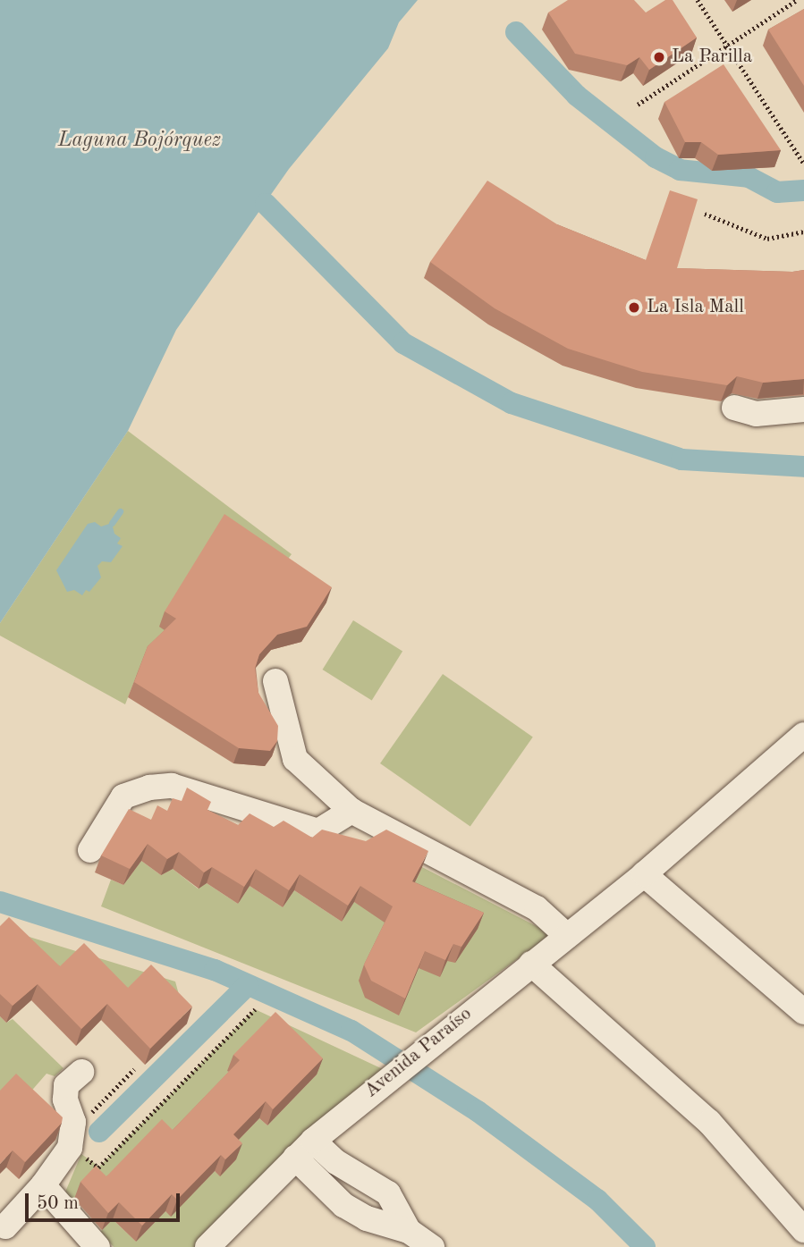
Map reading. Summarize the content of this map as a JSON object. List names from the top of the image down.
{
  "streets": {
    "street": ["Avenida Paraíso"]
  },
  "water": ["Laguna Bojórquez"],
  "places": ["La Parilla", "La Isla Mall"],
  "scale_bar": "50 m"
}
